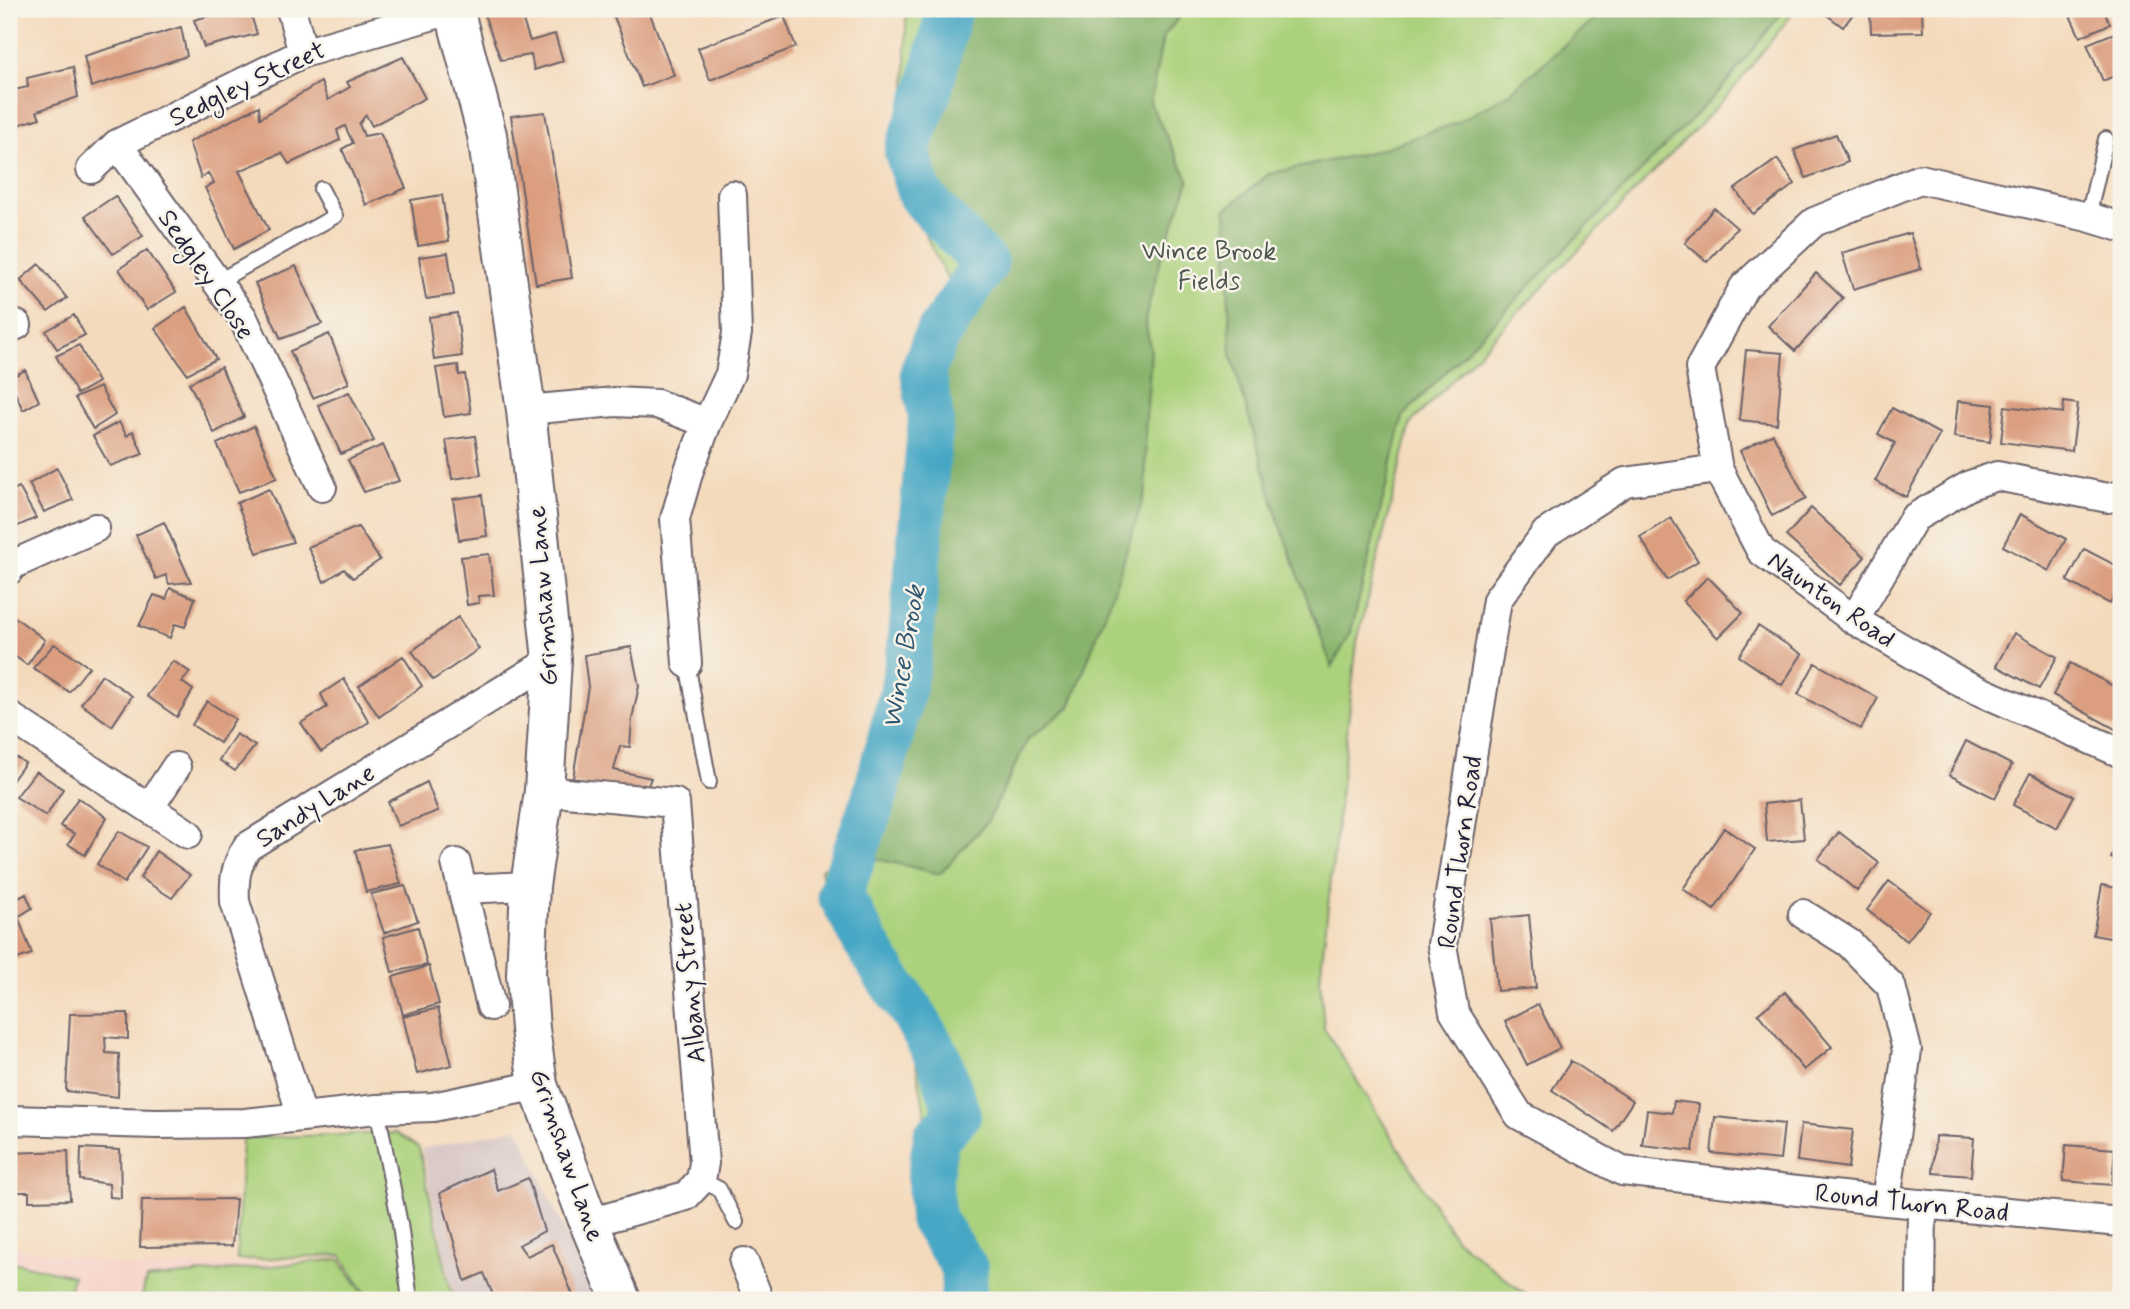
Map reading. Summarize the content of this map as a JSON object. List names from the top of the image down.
{
  "streets": {
    "main road": ["Grimshaw Lane"],
    "street": [
      "Sedgley Street",
      "Sedgley Close",
      "Naunton Road",
      "Sandy Lane",
      "Round Thorn Road",
      "Albany Street"
    ]
  },
  "crossings": [
    ["Sedgley Street", "Sedgley Close"],
    ["Sedgley Street", "Grimshaw Lane"],
    ["Grimshaw Lane", "Sandy Lane"],
    ["Grimshaw Lane", "Albany Street"],
    ["Naunton Road", "Round Thorn Road"]
  ],
  "water": ["Wince Brook"],
  "parks": ["Wince Brook Fields"]
}
